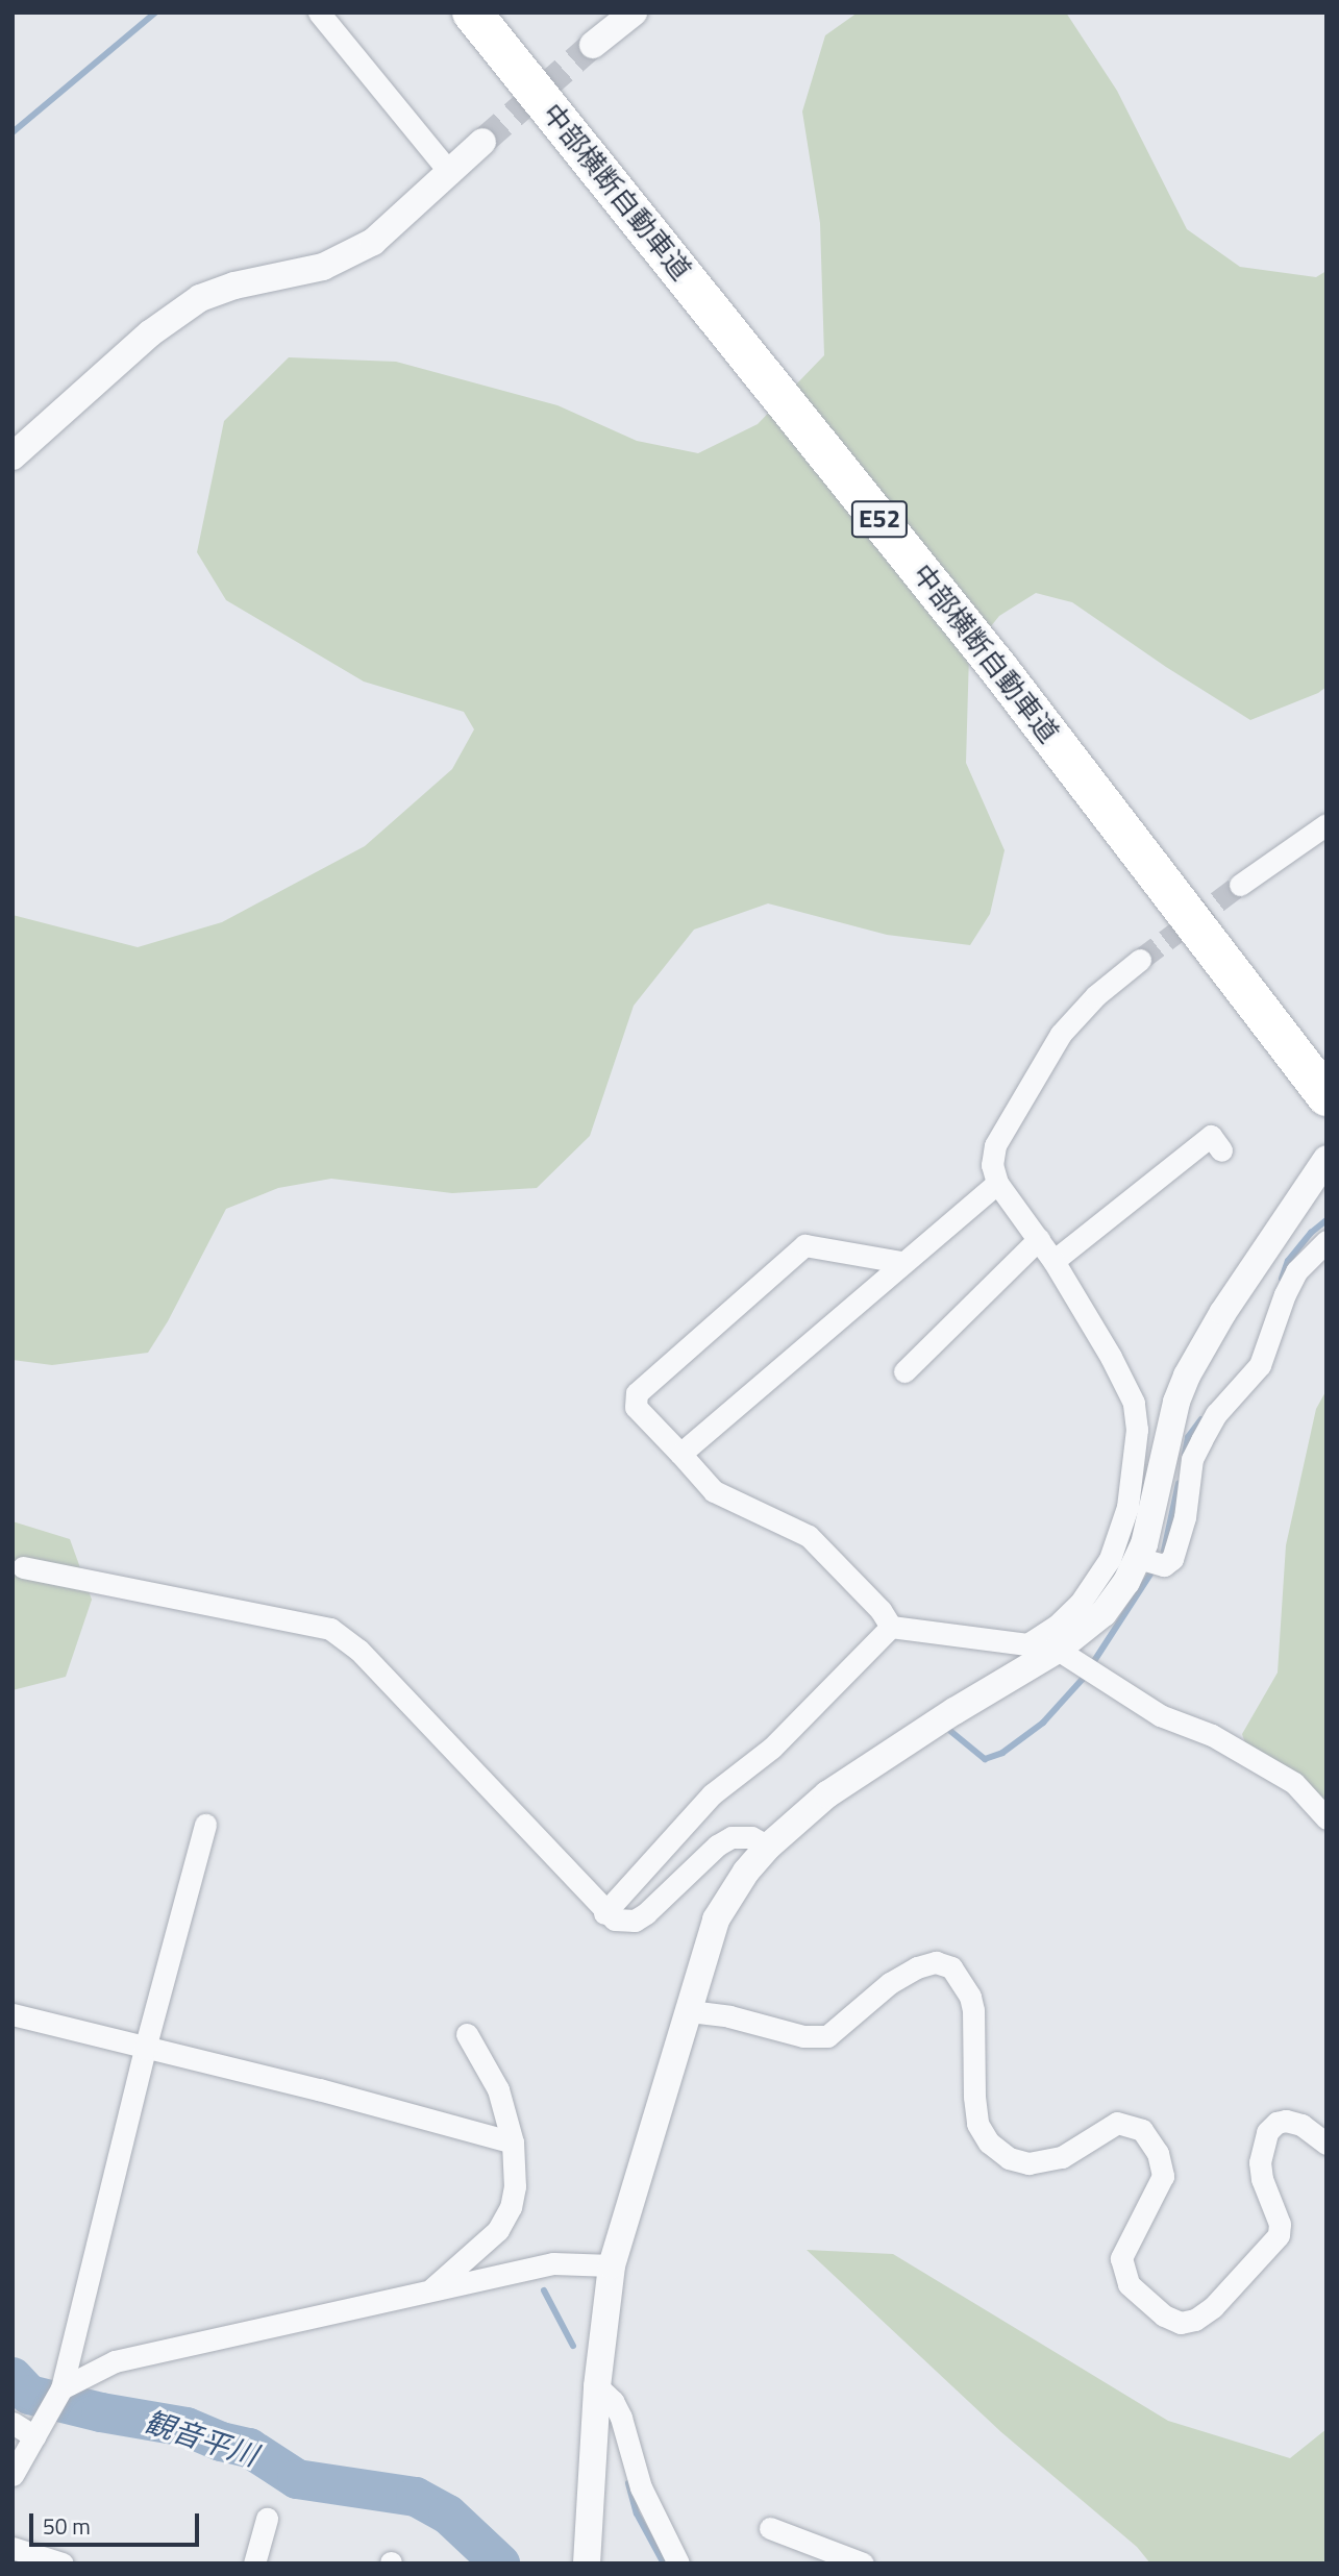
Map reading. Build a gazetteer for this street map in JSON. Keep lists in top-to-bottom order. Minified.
{"streets":{"highway":["中部横断自動車道","E52"]},"water":["観音平川"],"scale_bar":"50 m"}
